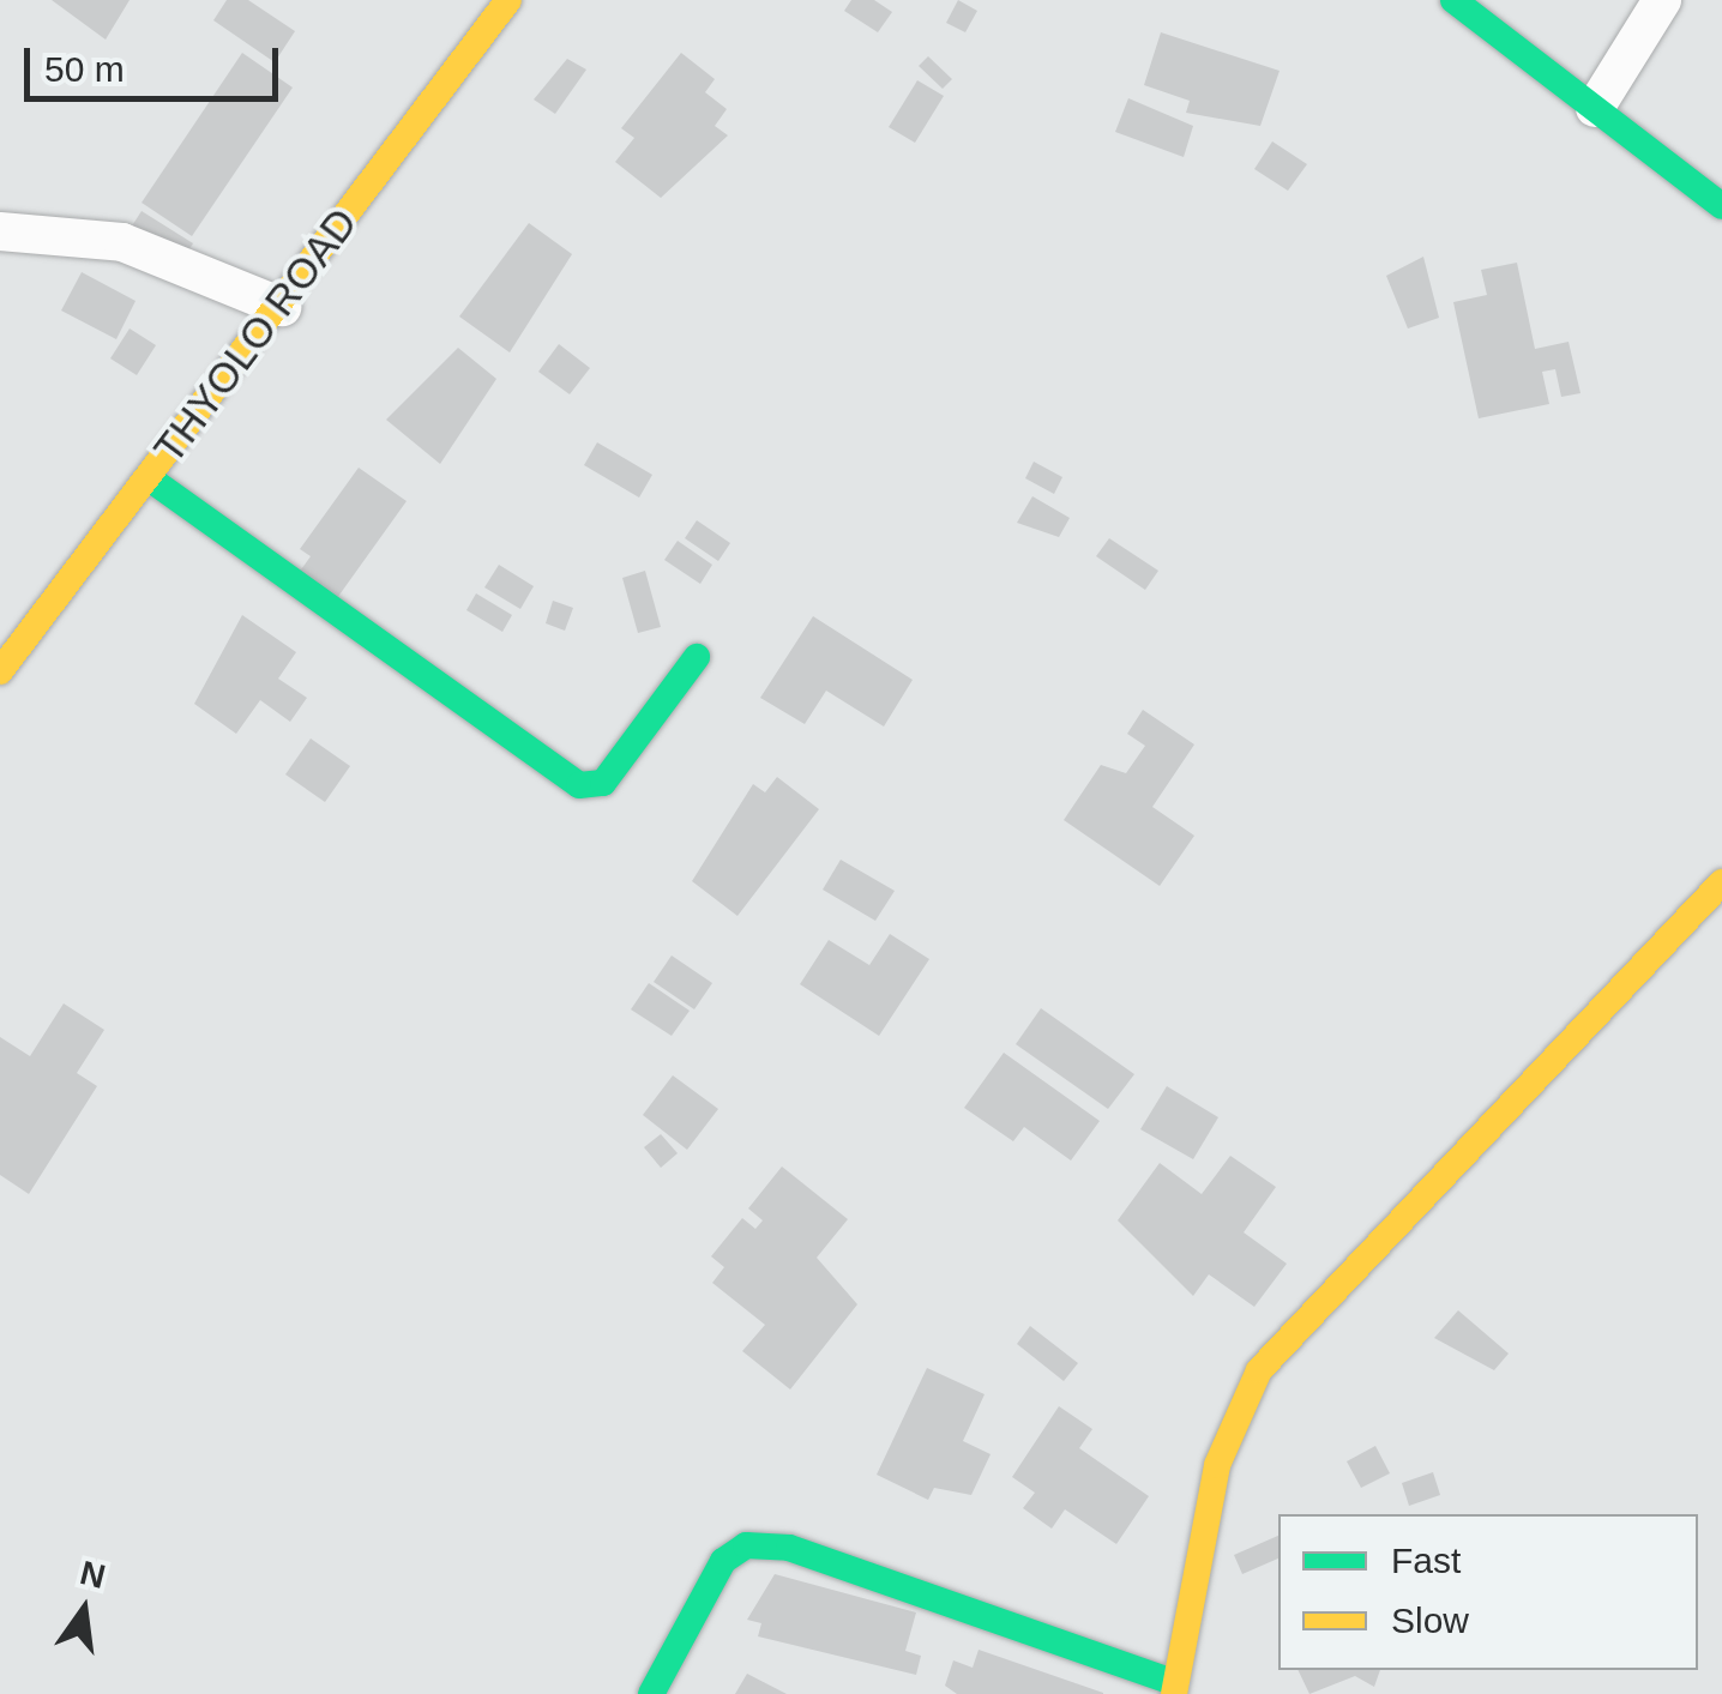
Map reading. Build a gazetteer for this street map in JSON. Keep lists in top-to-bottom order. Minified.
{"streets":{"main road":["THYOLO ROAD"]},"legend":["Fast","Slow"],"scale_bar":"50 m","north":"top"}
